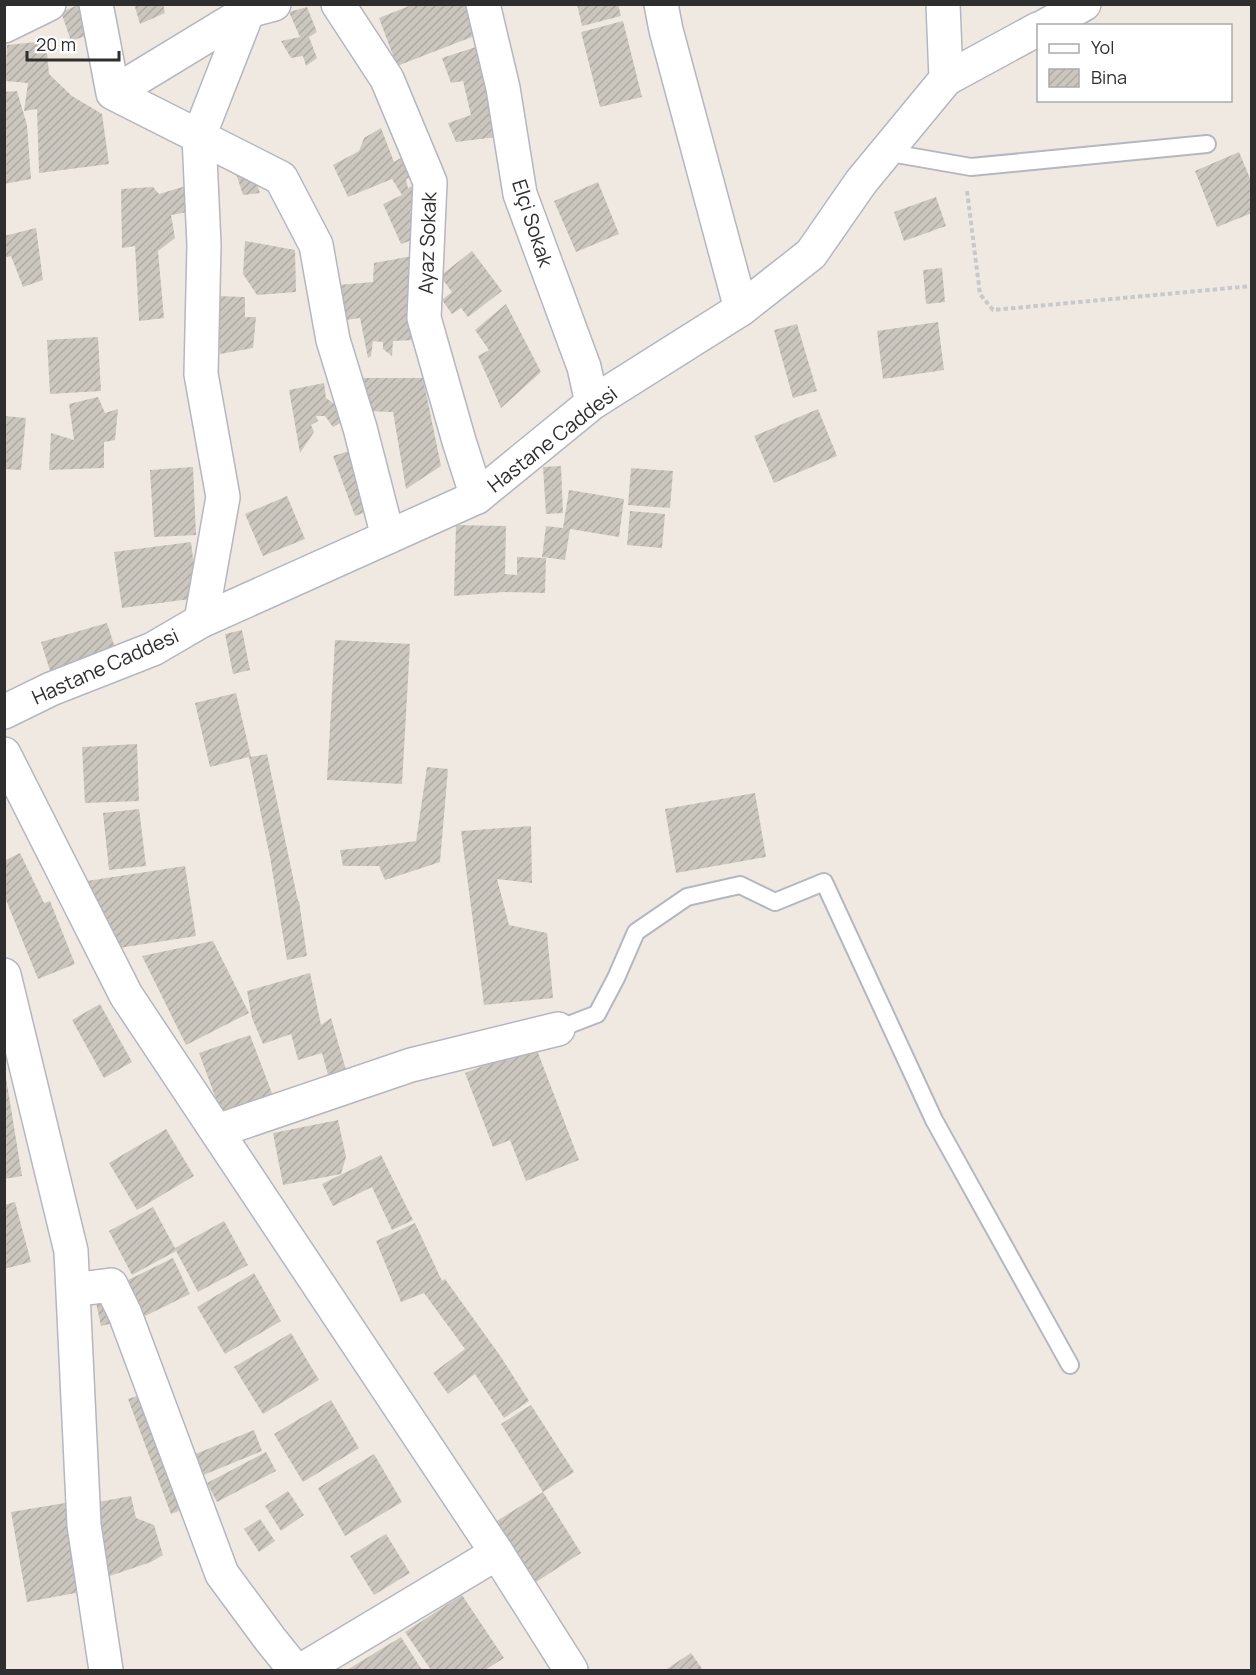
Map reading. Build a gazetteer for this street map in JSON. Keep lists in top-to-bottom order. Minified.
{"streets":{"street":["Elçi Sokak","Ayaz Sokak","Hastane Caddesi"]},"crossings":[["Elçi Sokak","Hastane Caddesi"],["Ayaz Sokak","Hastane Caddesi"]],"legend":["Yol","Bina"],"scale_bar":"20 m"}
